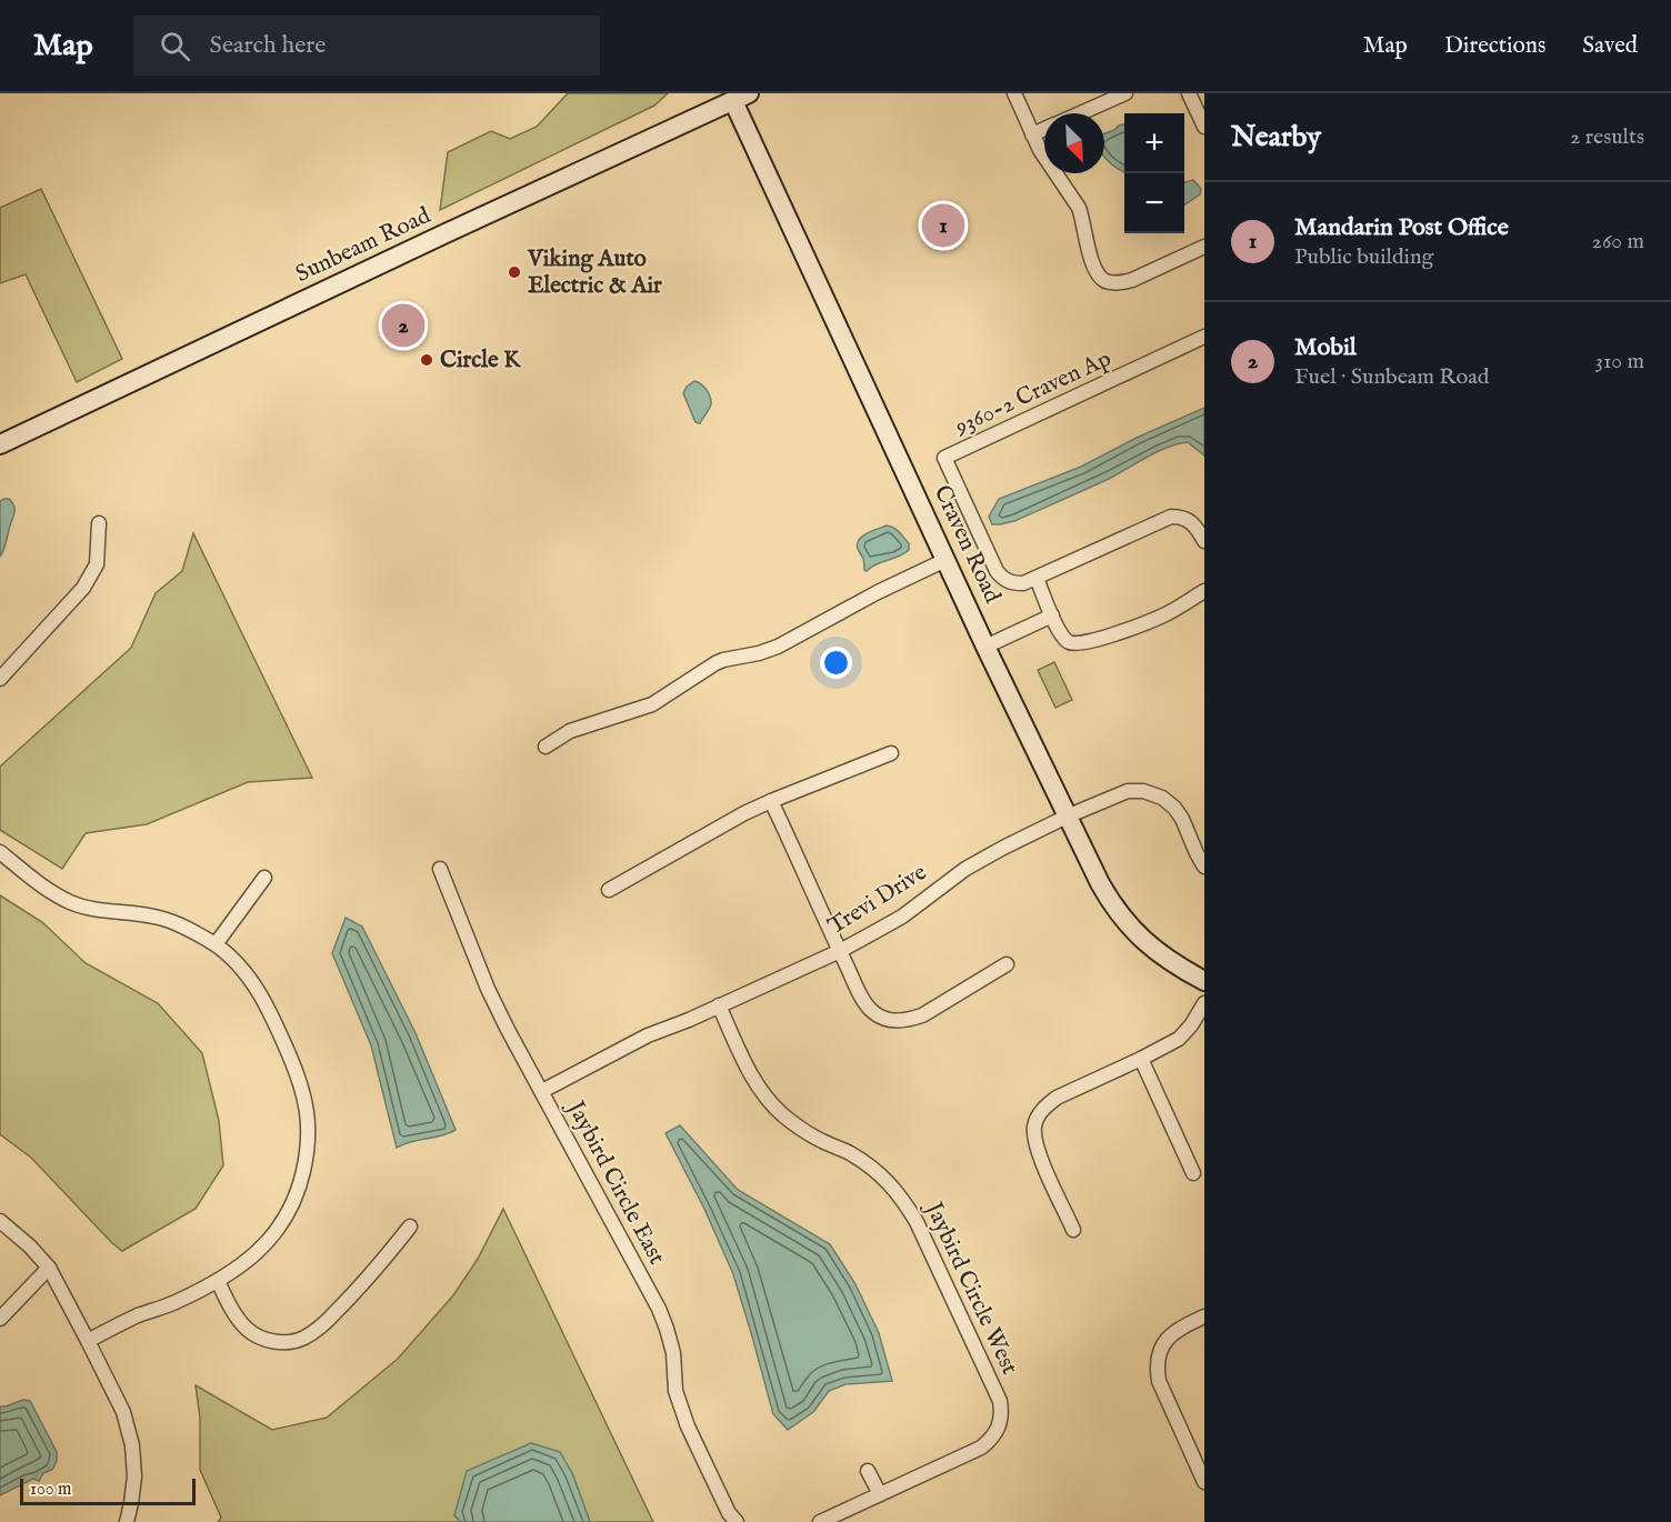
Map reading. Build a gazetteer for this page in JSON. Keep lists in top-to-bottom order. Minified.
{"streets":{"street":["Sunbeam Road","9360-2 Craven Ap","Craven Road","Trevi Drive","Jaybird Circle East","Jaybird Circle West"]},"crossings":[["Sunbeam Road","Craven Road"],["Craven Road","Trevi Drive"],["Trevi Drive","Jaybird Circle East"],["Trevi Drive","Jaybird Circle West"]],"places":["Viking Auto Electric & Air","Circle K"],"scale_bar":"100 m","north":"bottom right","page":{"header":"Map","search":"Search here","nav":["Map","Directions","Saved"],"heading":["Nearby","2 results"],"map_buttons":["+","−"],"list":[{"mark":"1","name":"Mandarin Post Office","note":"Public building","value":"260 m"},{"mark":"2","name":"Mobil","note":"Fuel · Sunbeam Road","value":"310 m"}],"pins":["1","2"],"scale":"100 m"}}
